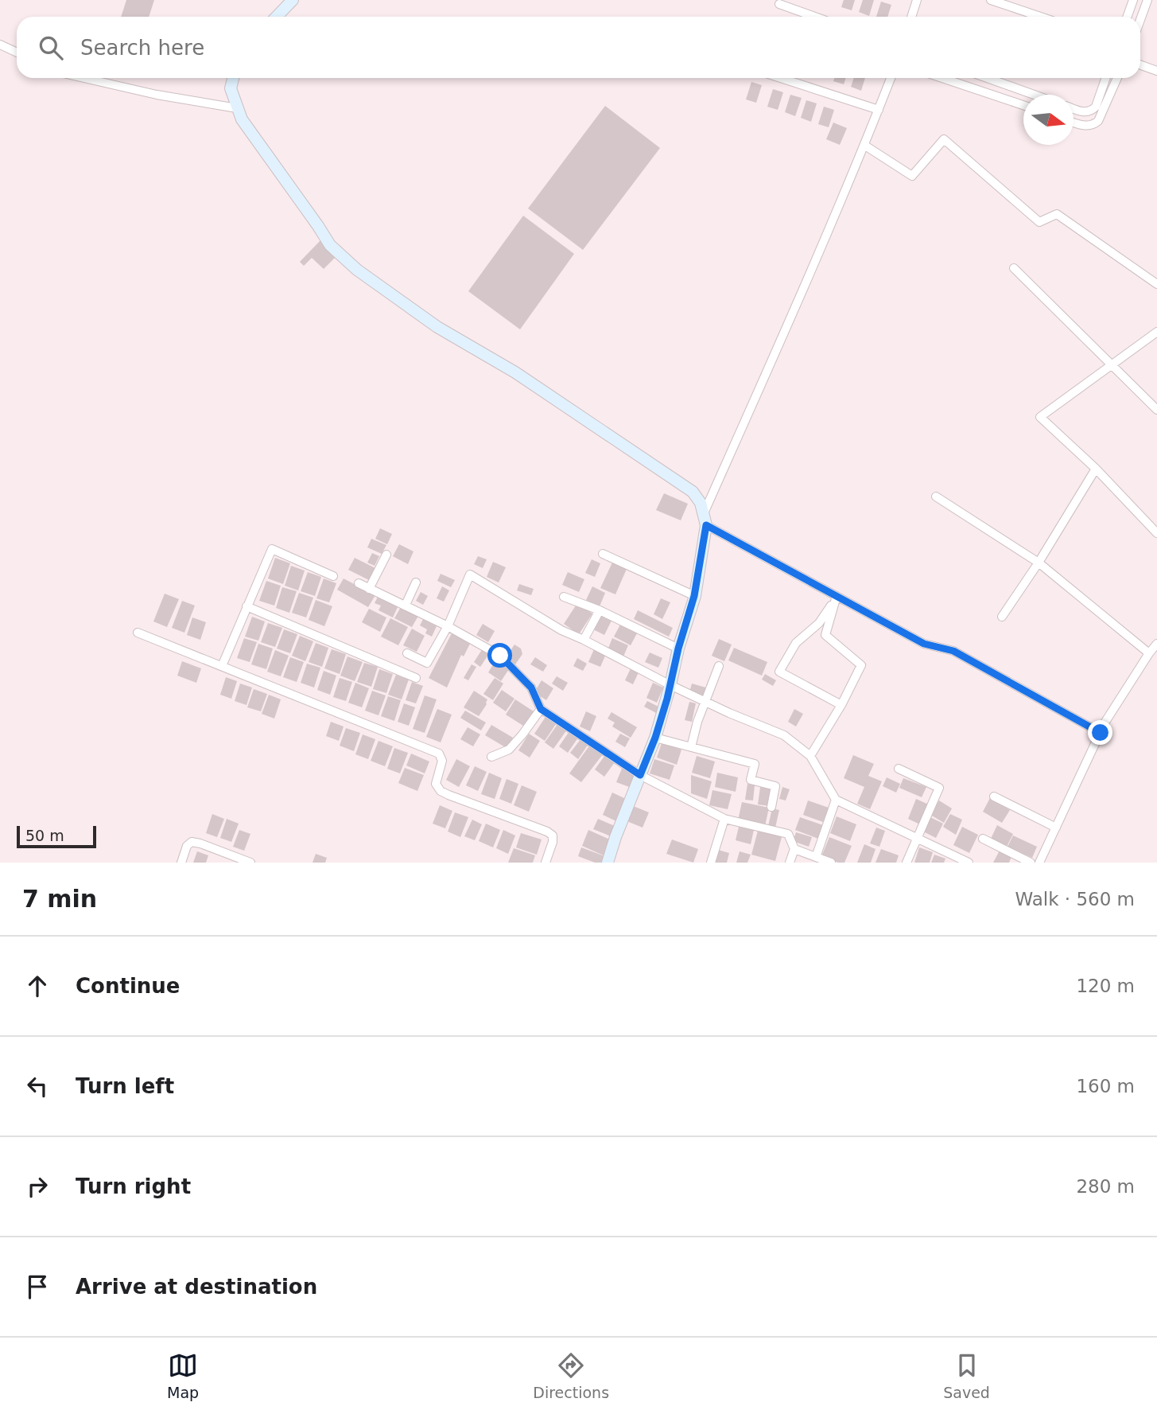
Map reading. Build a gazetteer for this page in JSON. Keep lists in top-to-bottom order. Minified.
{"scale_bar":"50 m","north":"right","page":{"search":"Search here","scale":"50 m","heading":["7 min","Walk · 560 m"],"list":[["Continue","120 m"],["Turn left","160 m"],["Turn right","280 m"],"Arrive at destination"],"nav":["Map","Directions","Saved"]}}
